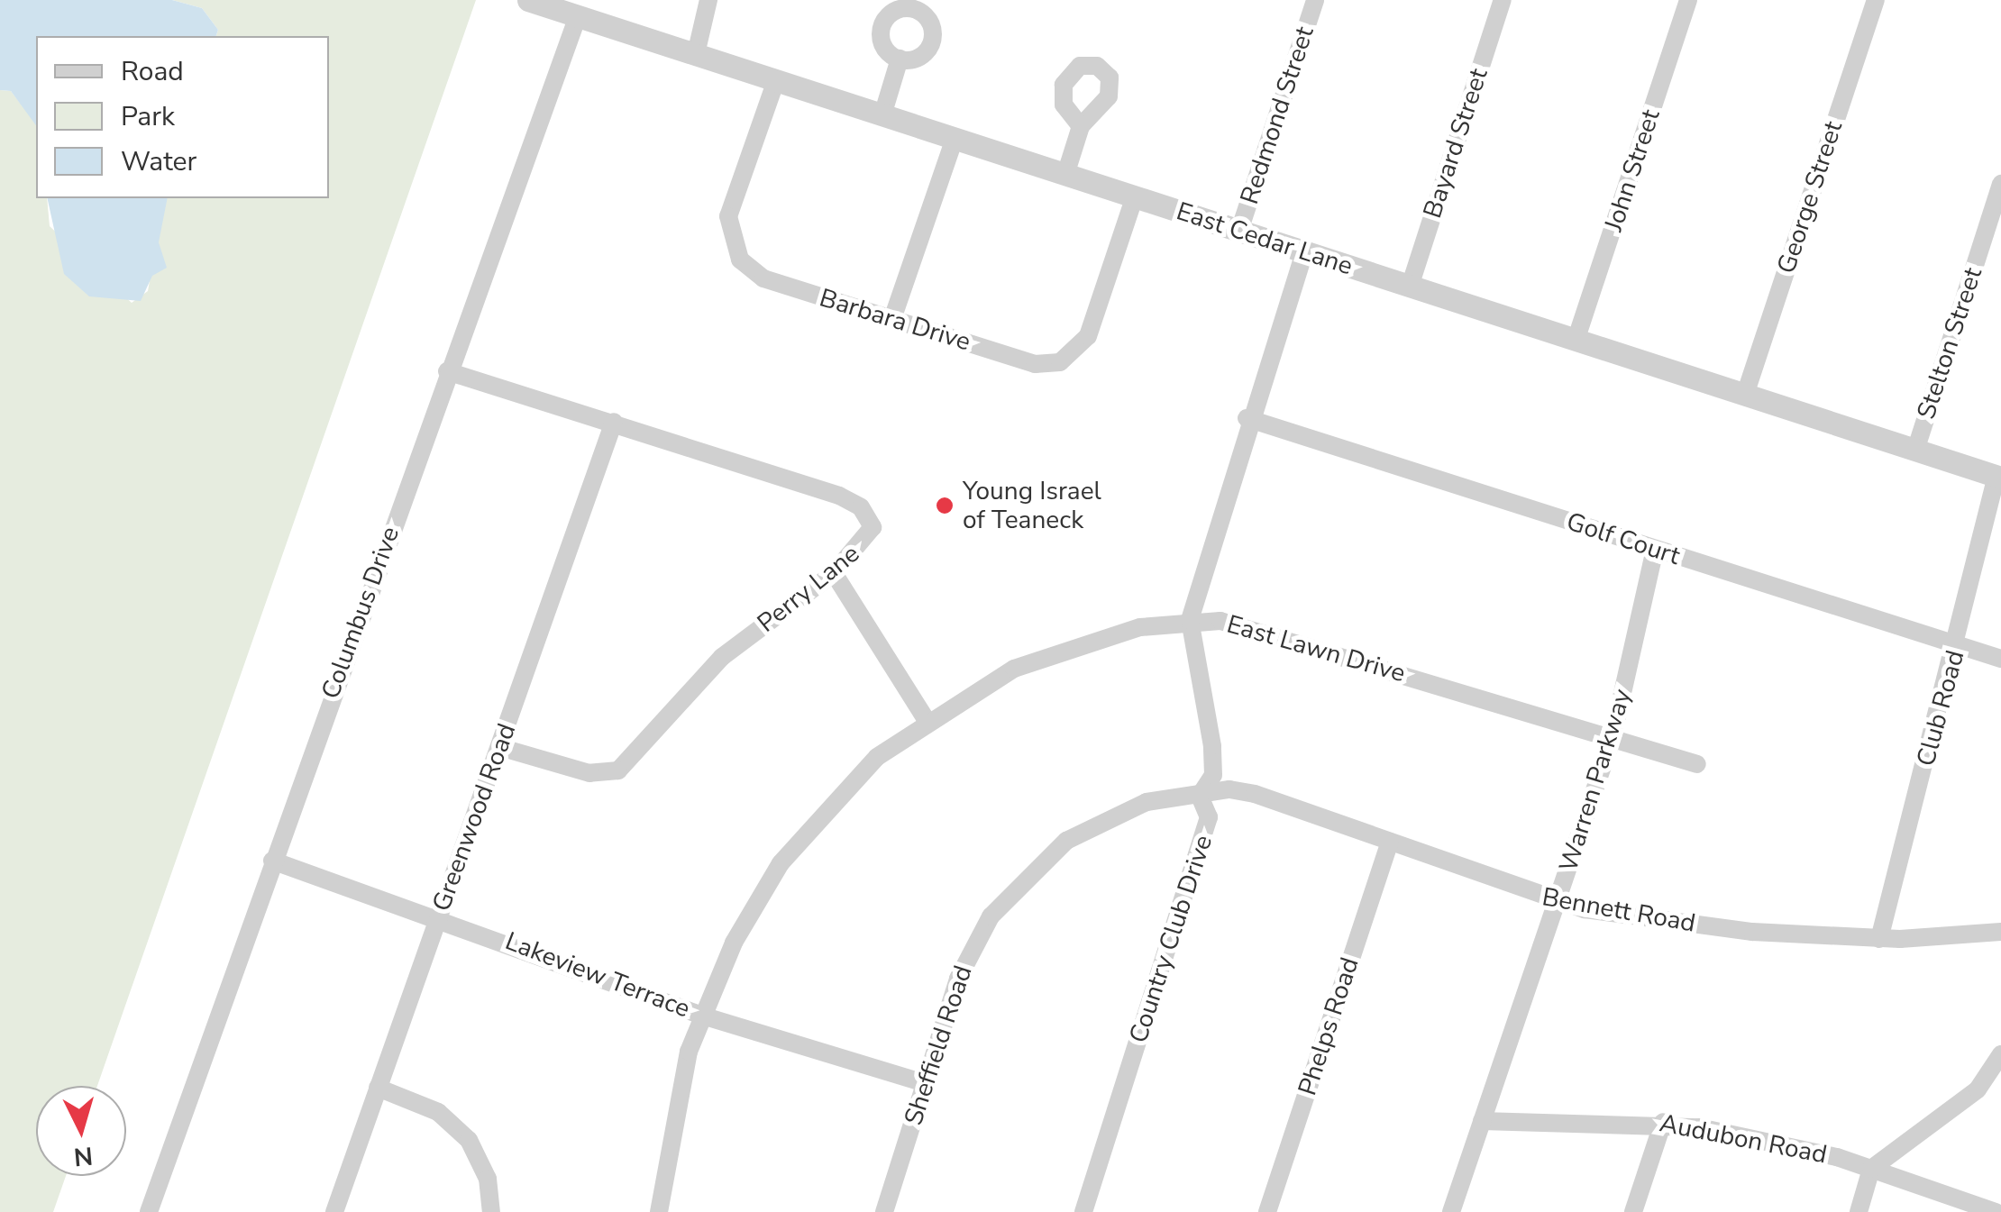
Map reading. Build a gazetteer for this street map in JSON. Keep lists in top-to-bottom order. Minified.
{"streets":{"street":["Redmond Street","Bayard Street","John Street","George Street","East Cedar Lane","Barbara Drive","Stelton Street","Golf Court","Perry Lane","Columbus Drive","East Lawn Drive","Club Road","Warren Parkway","Greenwood Road","Bennett Road","Country Club Drive","Lakeview Terrace","Phelps Road","Sheffield Road","Audubon Road"]},"crossings":[["Redmond Street","East Cedar Lane"],["Bayard Street","East Cedar Lane"],["John Street","East Cedar Lane"],["George Street","East Cedar Lane"],["East Cedar Lane","Barbara Drive"],["East Cedar Lane","Stelton Street"],["East Cedar Lane","Columbus Drive"],["East Cedar Lane","Club Road"],["East Cedar Lane","Country Club Drive"],["Golf Court","Club Road"],["Golf Court","Warren Parkway"],["Golf Court","Country Club Drive"],["Perry Lane","Columbus Drive"],["Perry Lane","Greenwood Road"],["Columbus Drive","Lakeview Terrace"],["East Lawn Drive","Warren Parkway"],["East Lawn Drive","Country Club Drive"],["East Lawn Drive","Lakeview Terrace"],["Club Road","Bennett Road"],["Warren Parkway","Bennett Road"],["Warren Parkway","Audubon Road"],["Greenwood Road","Lakeview Terrace"],["Bennett Road","Country Club Drive"],["Bennett Road","Phelps Road"],["Bennett Road","Sheffield Road"],["Country Club Drive","Sheffield Road"],["Lakeview Terrace","Sheffield Road"]],"places":["Young Israel of Teaneck"],"legend":["Road","Park","Water"],"north":"bottom"}
